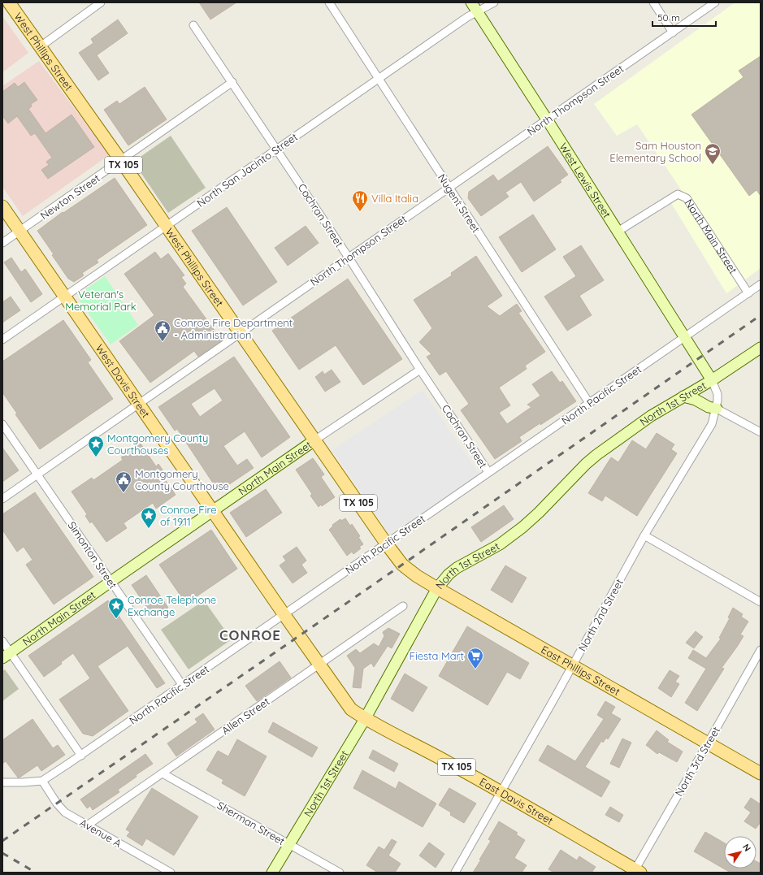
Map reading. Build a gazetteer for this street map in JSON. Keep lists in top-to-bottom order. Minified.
{"streets":{"main road":["West Phillips Street","TX 105","West Davis Street","East Phillips Street","East Davis Street"],"street":["North Thompson Street","North San Jacinto Street","West Lewis Street","Newton Street","Nugent Street","Cochran Street","North Main Street","North Pacific Street","North 1st Street","Simonton Street","North 2nd Street","Allen Street","North 3rd Street","Sherman Street","Avenue A"]},"crossings":[["West Phillips Street","North Thompson Street"],["West Phillips Street","North San Jacinto Street"],["West Phillips Street","Newton Street"],["West Phillips Street","North Main Street"],["West Phillips Street","North Pacific Street"],["West Phillips Street","East Phillips Street"],["North Thompson Street","West Lewis Street"],["North Thompson Street","Nugent Street"],["North Thompson Street","Cochran Street"],["North Thompson Street","West Davis Street"],["North Thompson Street","Simonton Street"],["North San Jacinto Street","West Lewis Street"],["North San Jacinto Street","Nugent Street"],["North San Jacinto Street","Cochran Street"],["North San Jacinto Street","West Davis Street"],["West Lewis Street","North Main Street"],["West Lewis Street","North Pacific Street"],["West Lewis Street","North 1st Street"],["West Lewis Street","North 2nd Street"],["Newton Street","Cochran Street"],["Newton Street","West Davis Street"],["Nugent Street","North Pacific Street"],["Cochran Street","North Main Street"],["Cochran Street","North Pacific Street"],["North Main Street","West Davis Street"],["North Main Street","North Pacific Street"],["North Main Street","Simonton Street"],["West Davis Street","North Pacific Street"],["West Davis Street","East Davis Street"],["North Pacific Street","Simonton Street"],["North Pacific Street","Avenue A"],["North 1st Street","North 2nd Street"],["North 1st Street","East Phillips Street"],["North 1st Street","East Davis Street"],["North 1st Street","Sherman Street"],["North 2nd Street","East Phillips Street"],["North 2nd Street","East Davis Street"],["East Phillips Street","North 3rd Street"],["Allen Street","East Davis Street"],["Allen Street","Sherman Street"],["Allen Street","Avenue A"],["North 3rd Street","East Davis Street"]],"districts":["CONROE"],"parks":["Veteran's Memorial Park"],"places":{"school or university":["Sam Houston Elementary School"],"restaurant":["Villa Italia"],"public building":["Conroe Fire Department - Administration","Montgomery County Courthouse"],"place":["Montgomery County Courthouses","Conroe Fire of 1911","Conroe Telephone Exchange"],"supermarket":["Fiesta Mart"]},"scale_bar":"50 m","north":"top right"}
